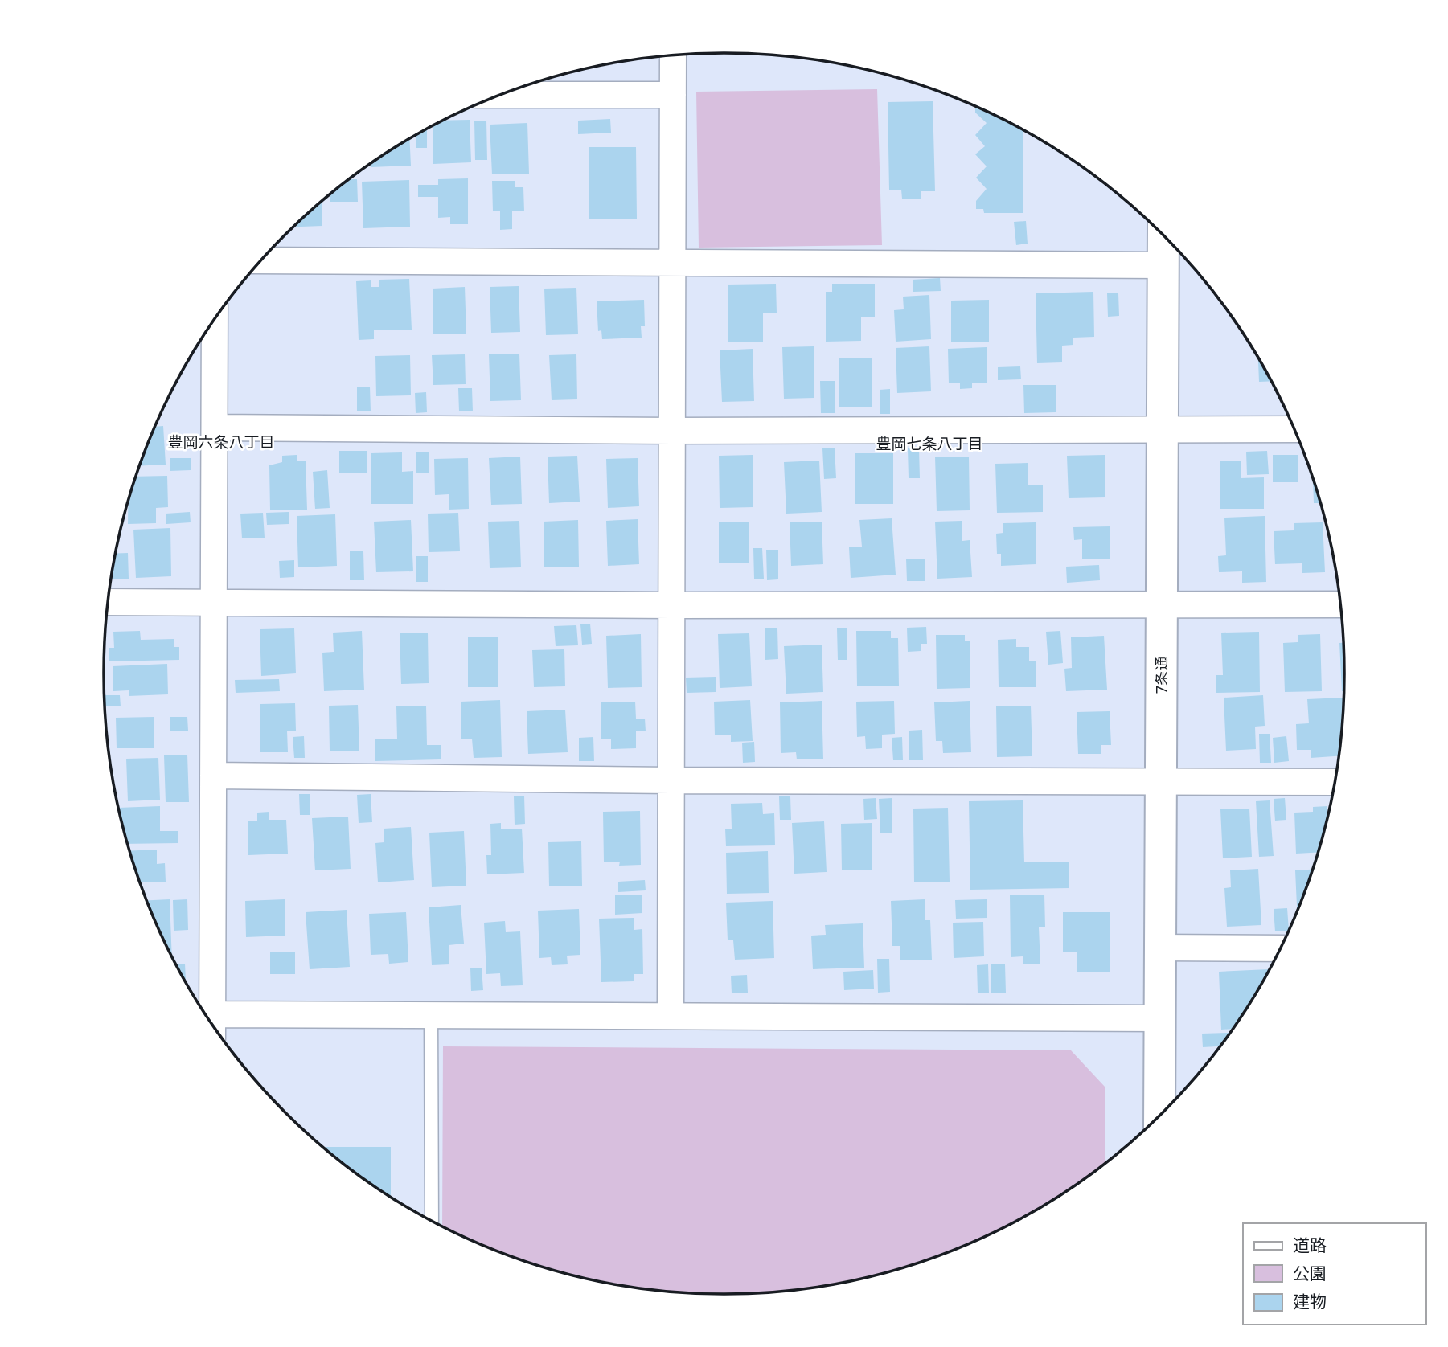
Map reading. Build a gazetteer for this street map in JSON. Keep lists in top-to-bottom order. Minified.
{"streets":{"street":["7条通"]},"districts":["豊岡六条八丁目","豊岡七条八丁目"],"legend":["道路","公園","建物"]}
